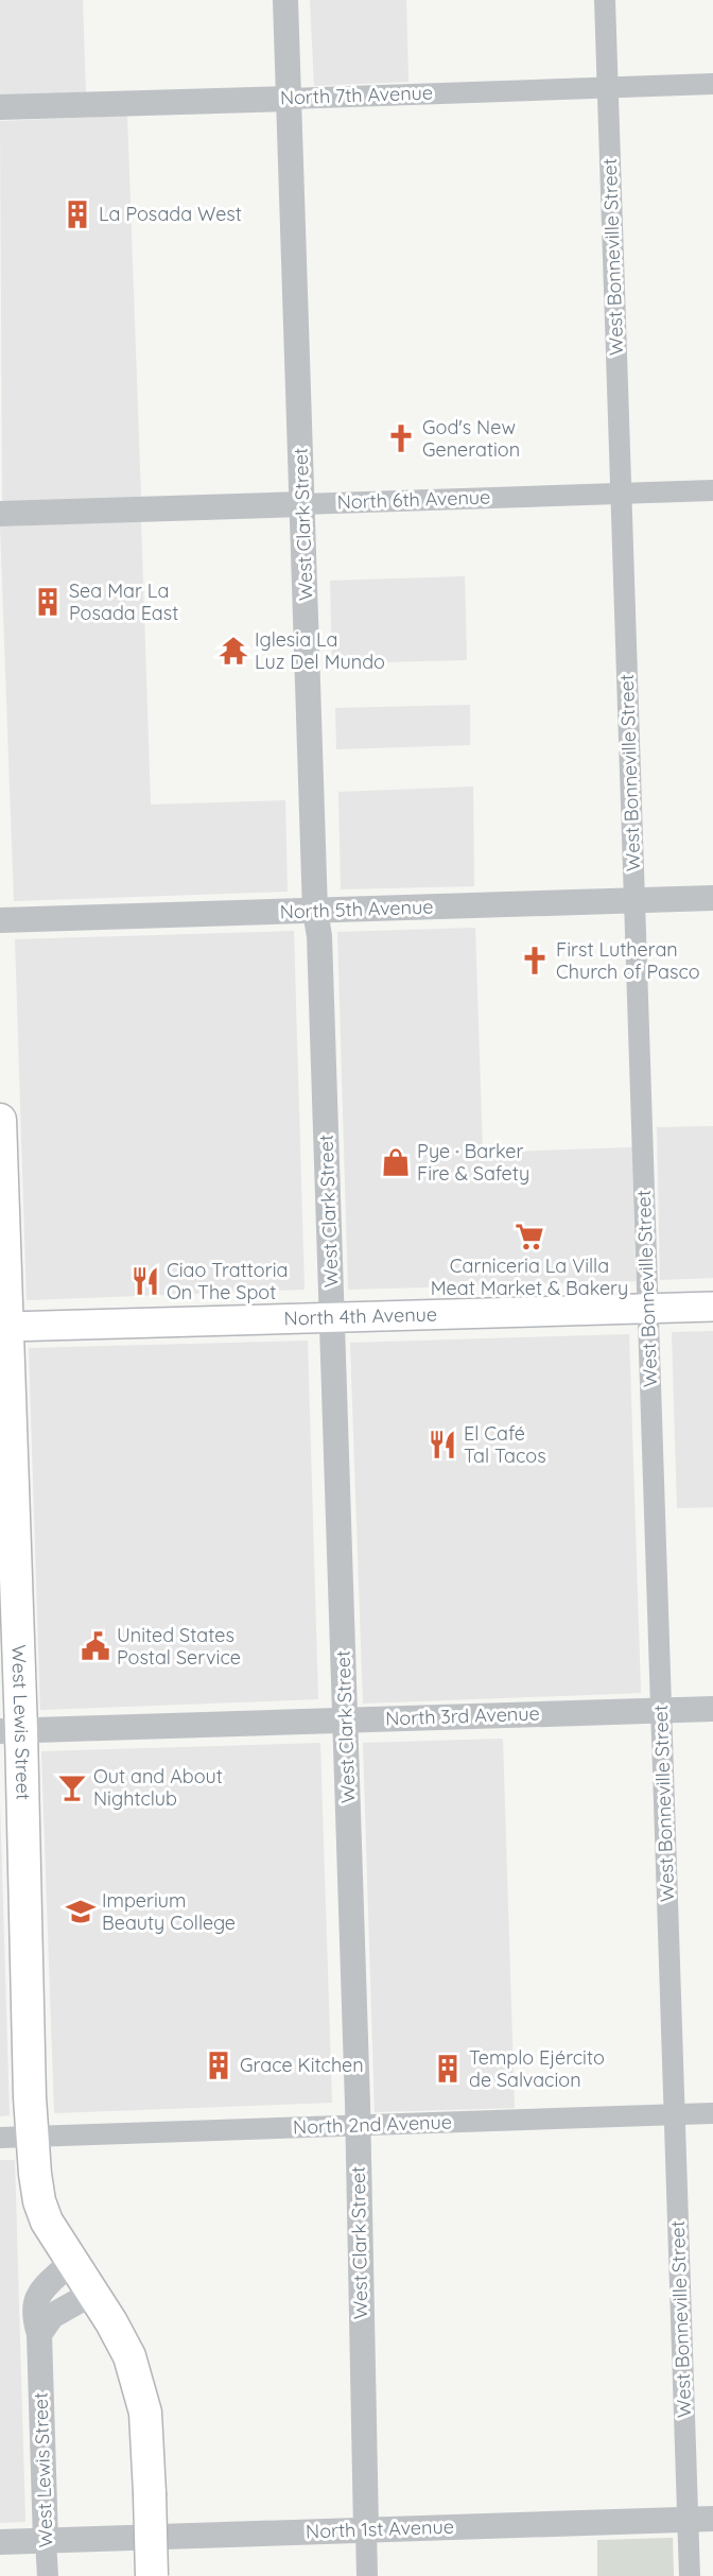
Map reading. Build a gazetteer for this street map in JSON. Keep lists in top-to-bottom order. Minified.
{"streets":{"main road":["North 4th Avenue","West Lewis Street"],"street":["North 7th Avenue","West Bonneville Street","North 6th Avenue","West Clark Street","North 5th Avenue","North 3rd Avenue","North 2nd Avenue","North 1st Avenue"]},"crossings":[["North 7th Avenue","West Bonneville Street"],["North 7th Avenue","West Clark Street"],["West Bonneville Street","North 6th Avenue"],["West Bonneville Street","North 5th Avenue"],["West Bonneville Street","North 4th Avenue"],["West Bonneville Street","North 3rd Avenue"],["West Bonneville Street","North 2nd Avenue"],["West Bonneville Street","North 1st Avenue"],["North 6th Avenue","West Clark Street"],["West Clark Street","North 5th Avenue"],["West Clark Street","North 4th Avenue"],["West Clark Street","North 3rd Avenue"],["West Clark Street","North 2nd Avenue"],["West Clark Street","North 1st Avenue"],["North 4th Avenue","West Lewis Street"],["North 3rd Avenue","West Lewis Street"],["West Lewis Street","North 2nd Avenue"],["West Lewis Street","North 1st Avenue"]],"places":{"building":["La Posada West","Sea Mar La Posada East","Grace Kitchen","Templo Ejército de Salvacion"],"church":["God's New Generation","First Lutheran Church of Pasco"],"temple":["Iglesia La Luz Del Mundo"],"shop":["Pye · Barker Fire & Safety"],"supermarket":["Carniceria La Villa Meat Market & Bakery"],"restaurant":["Ciao Trattoria On The Spot","El Café Tal Tacos"],"public building":["United States Postal Service"],"bar":["Out and About Nightclub"],"school or university":["Imperium Beauty College"]}}
